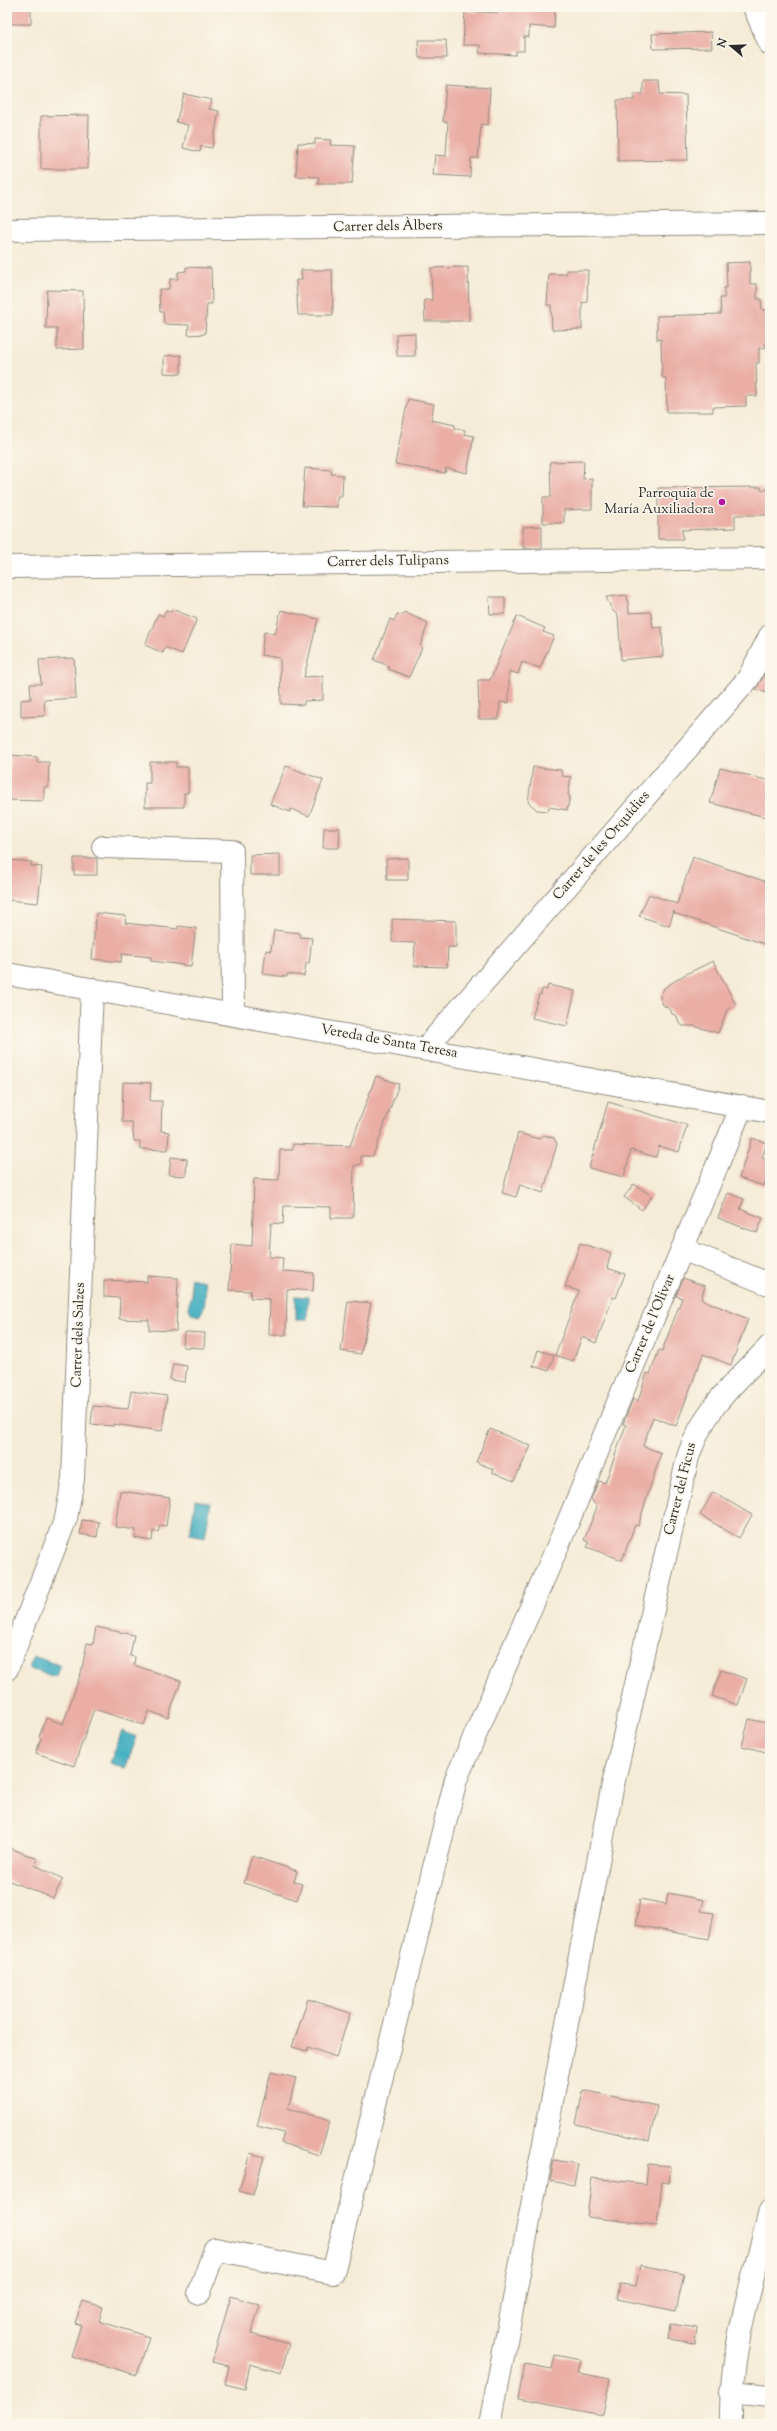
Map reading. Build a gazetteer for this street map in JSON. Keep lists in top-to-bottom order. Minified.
{"streets":{"street":["Carrer dels Àlbers","Carrer dels Tulipans","Carrer de les Orquídies","Vereda de Santa Teresa","Carrer de l'Olivar","Carrer dels Salzes","Carrer del Ficus"]},"crossings":[["Carrer de les Orquídies","Vereda de Santa Teresa"],["Vereda de Santa Teresa","Carrer de l'Olivar"],["Vereda de Santa Teresa","Carrer dels Salzes"]],"places":["Parroquia de María Auxiliadora"],"north":"left"}
